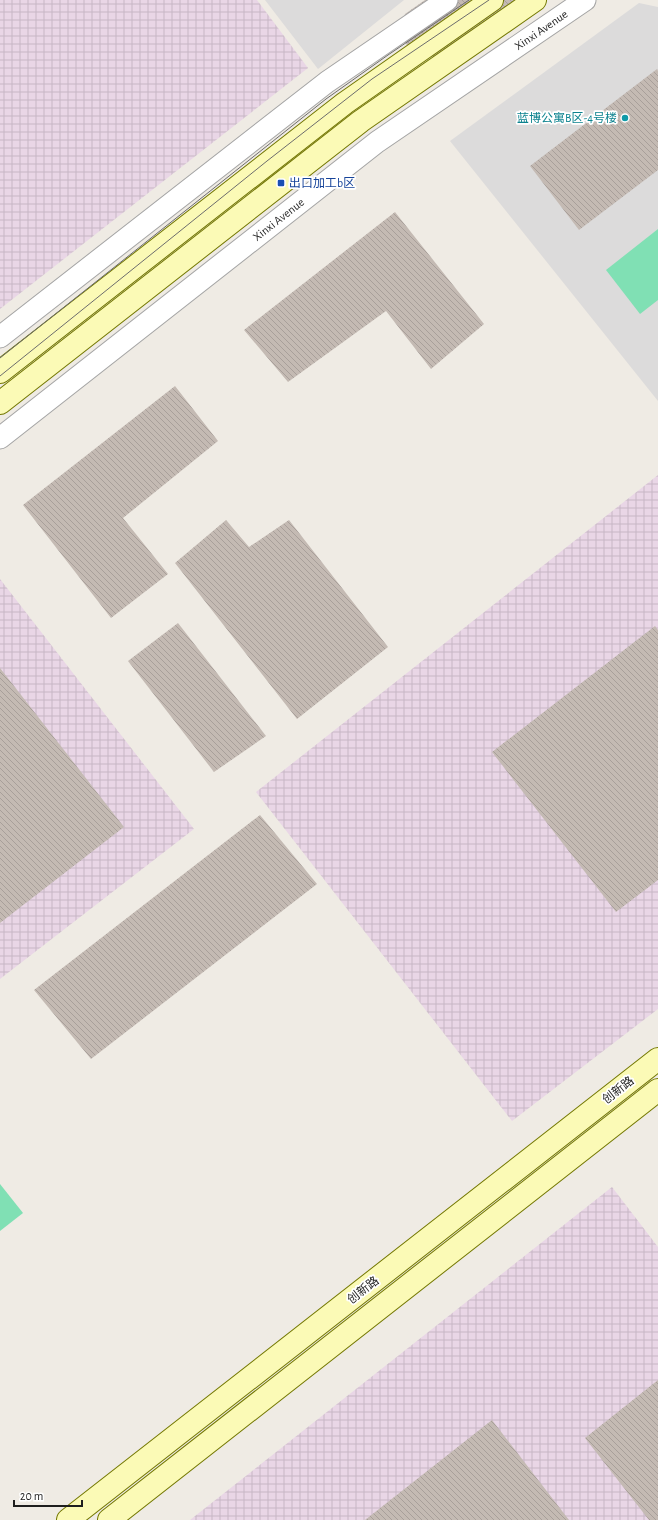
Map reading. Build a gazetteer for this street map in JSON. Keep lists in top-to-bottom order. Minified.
{"streets":{"street":["Xinxi Avenue","创新路"]},"places":{"other":["蓝博公寓B区-4号楼"],"transit":["出口加工b区"]},"scale_bar":"20 m"}
